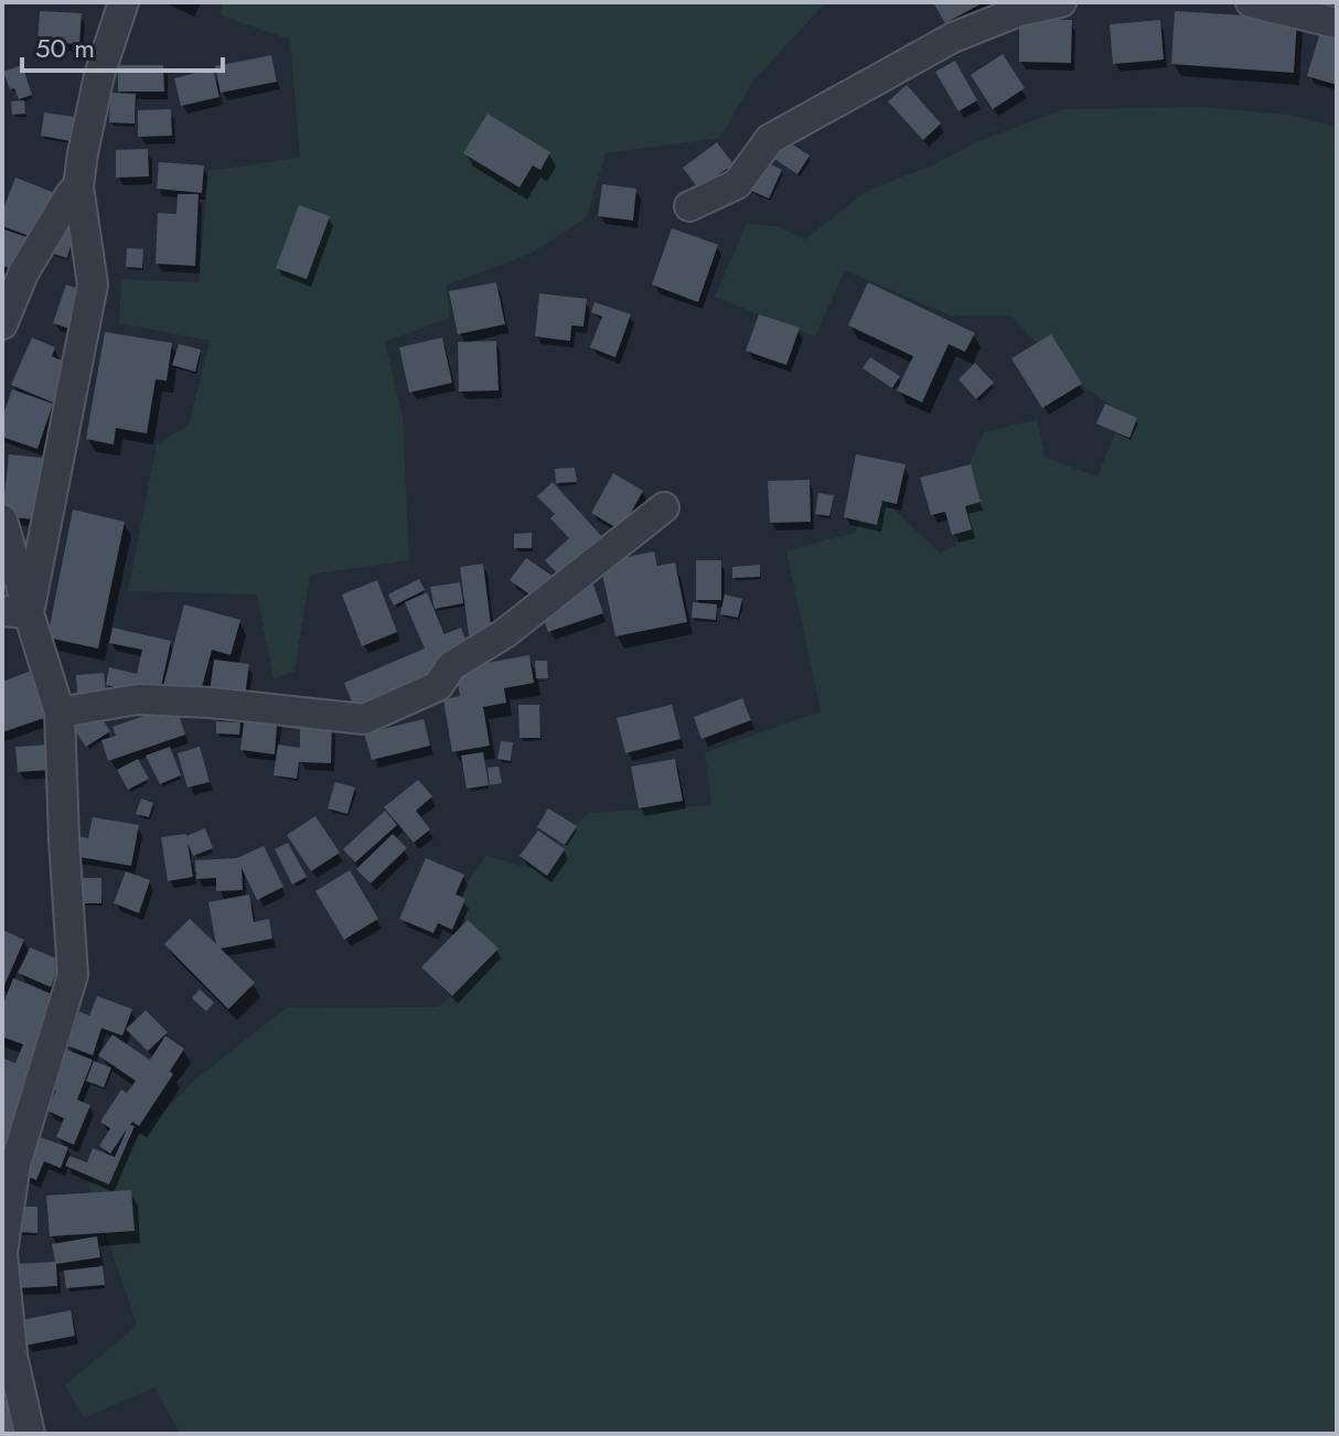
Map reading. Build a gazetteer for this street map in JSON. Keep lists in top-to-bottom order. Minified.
{"scale_bar":"50 m"}
